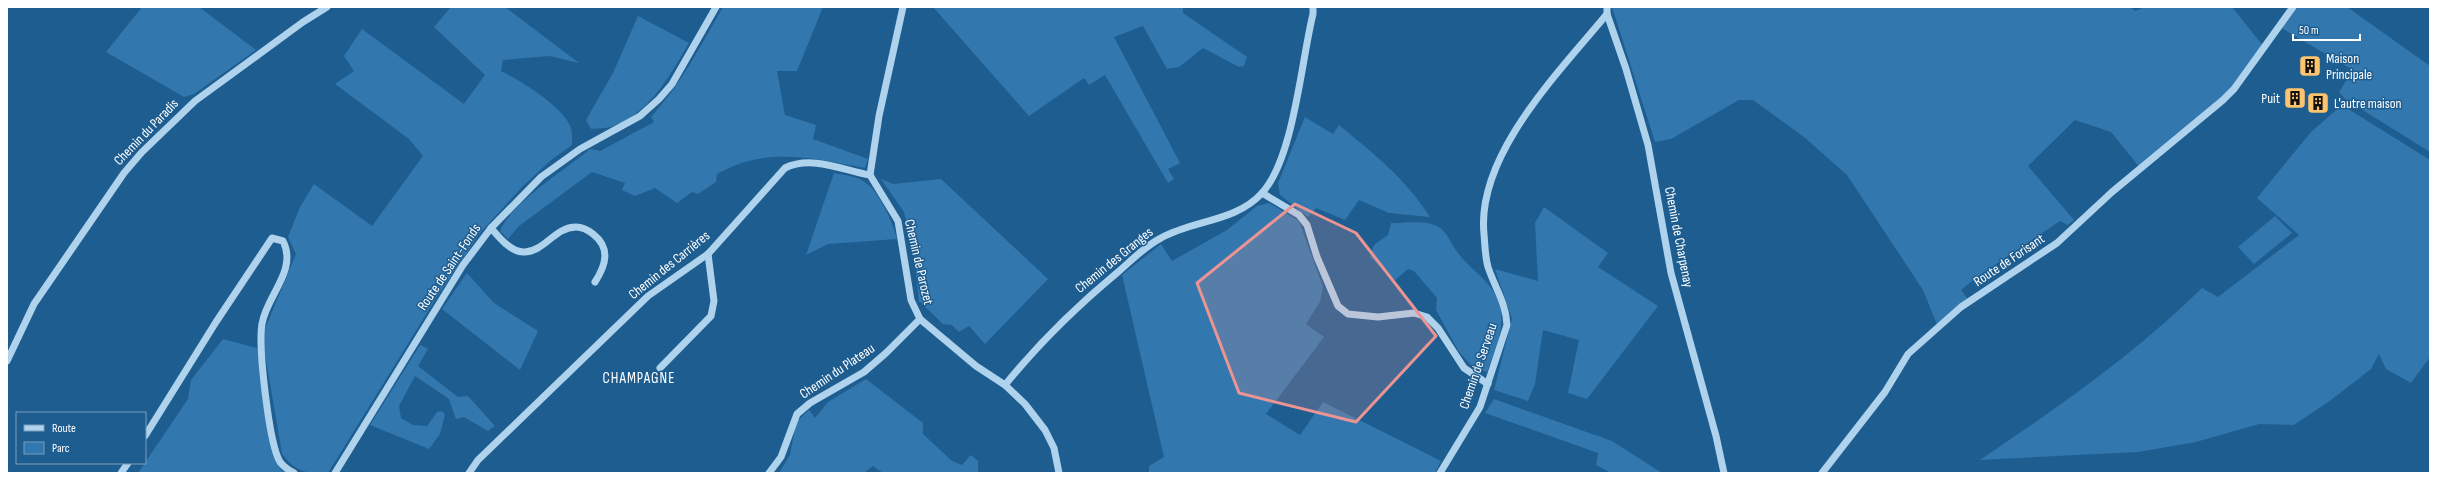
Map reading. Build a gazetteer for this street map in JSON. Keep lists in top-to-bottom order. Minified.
{"streets":{"street":["Chemin du Paradis","Chemin de Charpenay","Chemin des Granges","Route de Forisant","Chemin de Parozet","Chemin des Carrières","Route de Saint-Fonds","Chemin de Serveau","Chemin du Plateau"]},"crossings":[["Chemin de Charpenay","Chemin de Serveau"],["Chemin des Granges","Chemin de Parozet"],["Chemin de Parozet","Chemin des Carrières"],["Chemin de Parozet","Chemin du Plateau"]],"districts":["CHAMPAGNE"],"places":{"building":["Maison Principale","Puit","L'autre maison"]},"legend":["Route","Parc"],"scale_bar":"50 m"}
